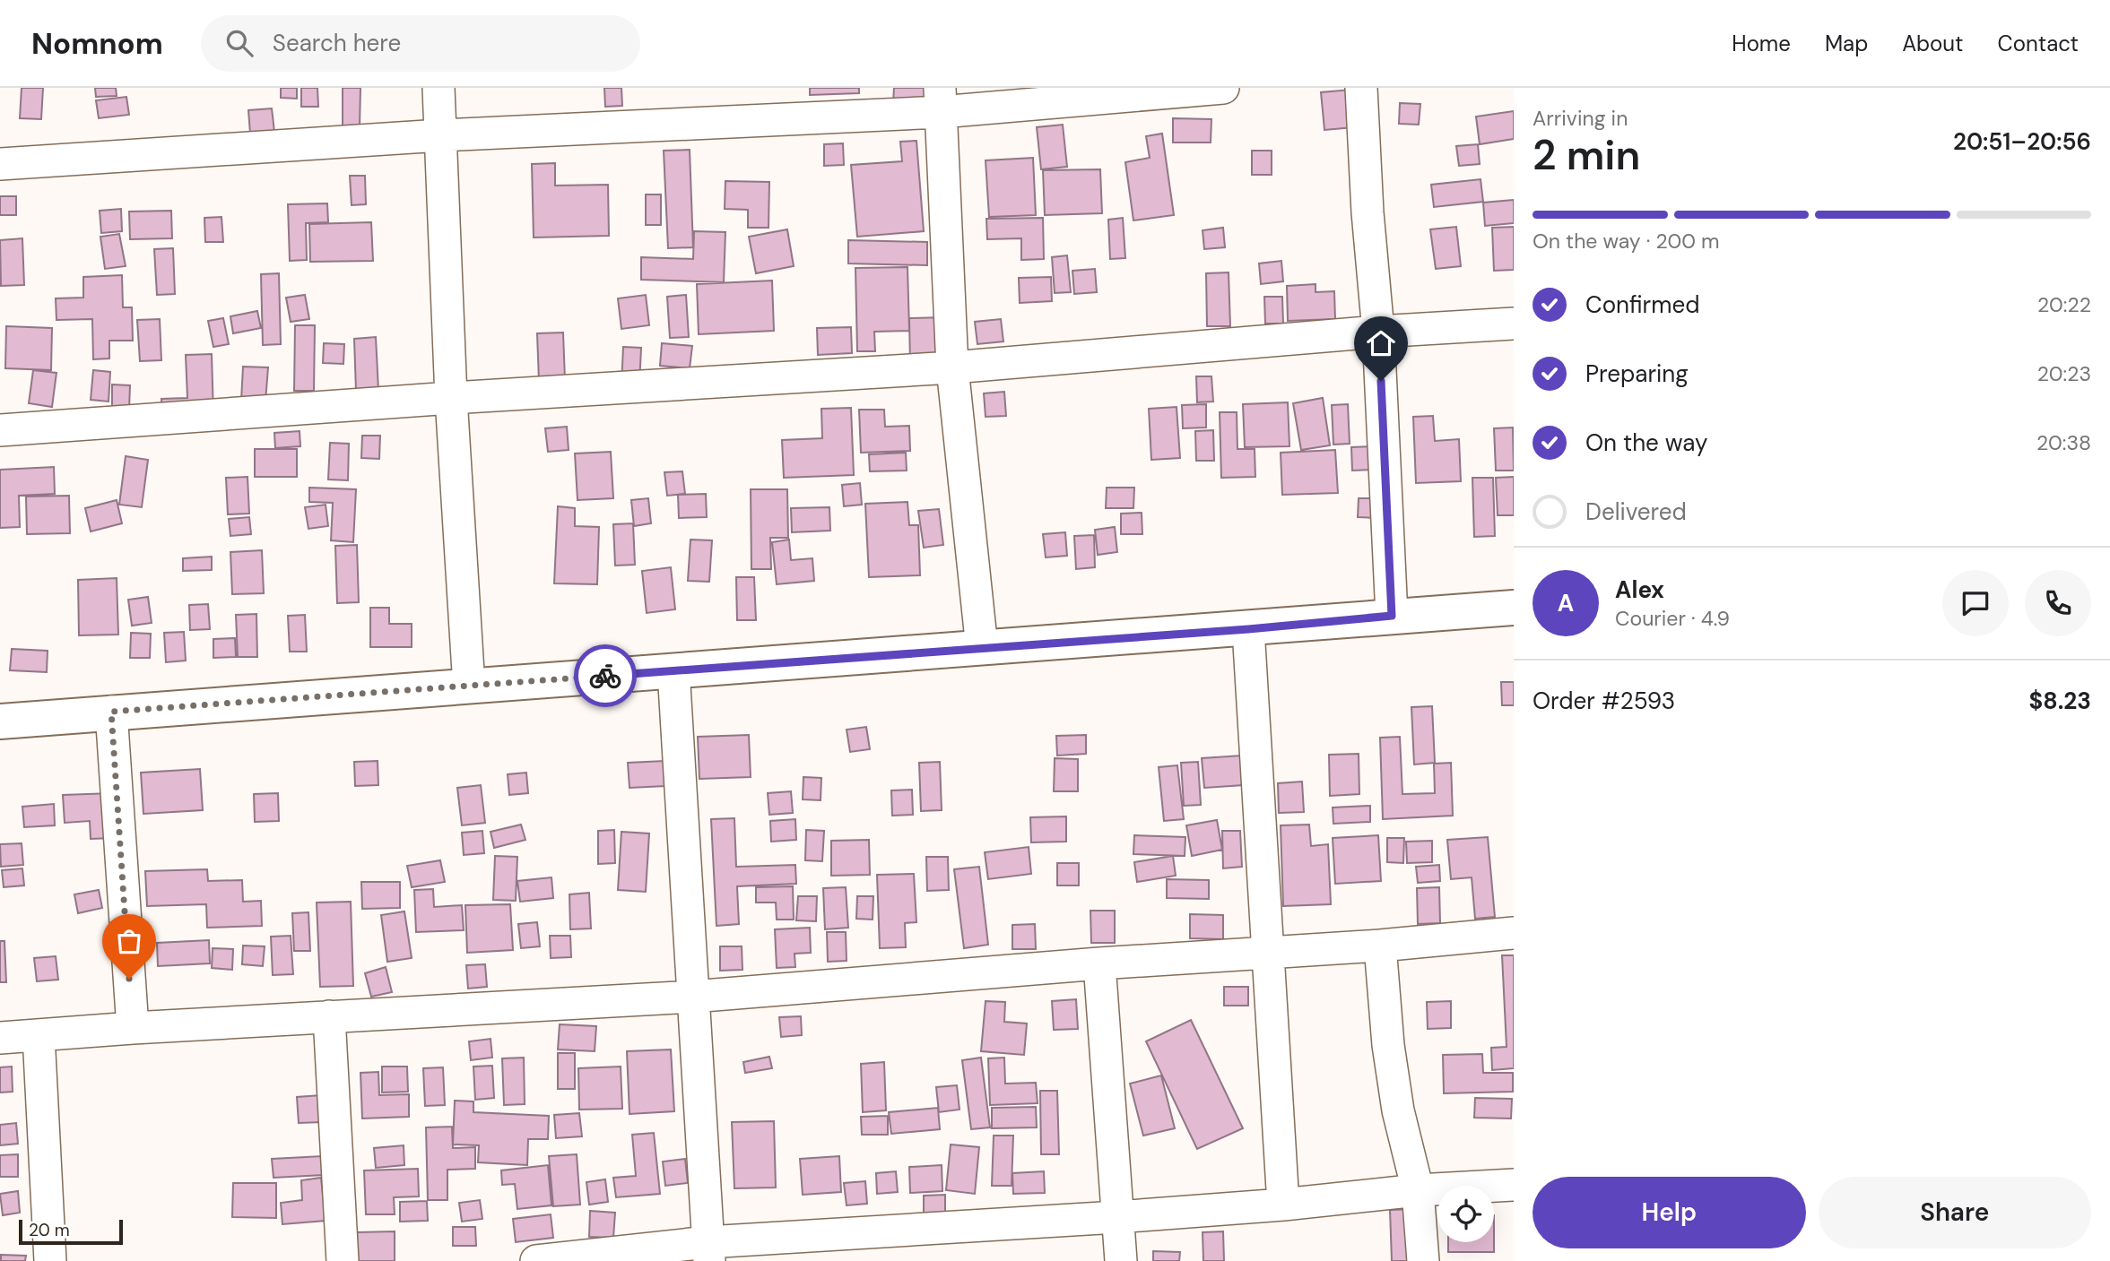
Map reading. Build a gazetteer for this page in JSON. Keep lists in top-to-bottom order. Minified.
{"scale_bar":"20 m","page":{"header":"Nomnom","search":"Search here","nav":["Home","Map","About","Contact"],"heading":["2 min","Arriving in","20:51–20:56"],"panel":["Alex","Courier · 4.9","Order #2593","$8.23"],"bar":"On the way · 200 m","list":[["Confirmed","20:22"],["Preparing","20:23"],["On the way","20:38"],"Delivered"],"round":"A","buttons":["Help","Share"],"scale":"20 m"}}
